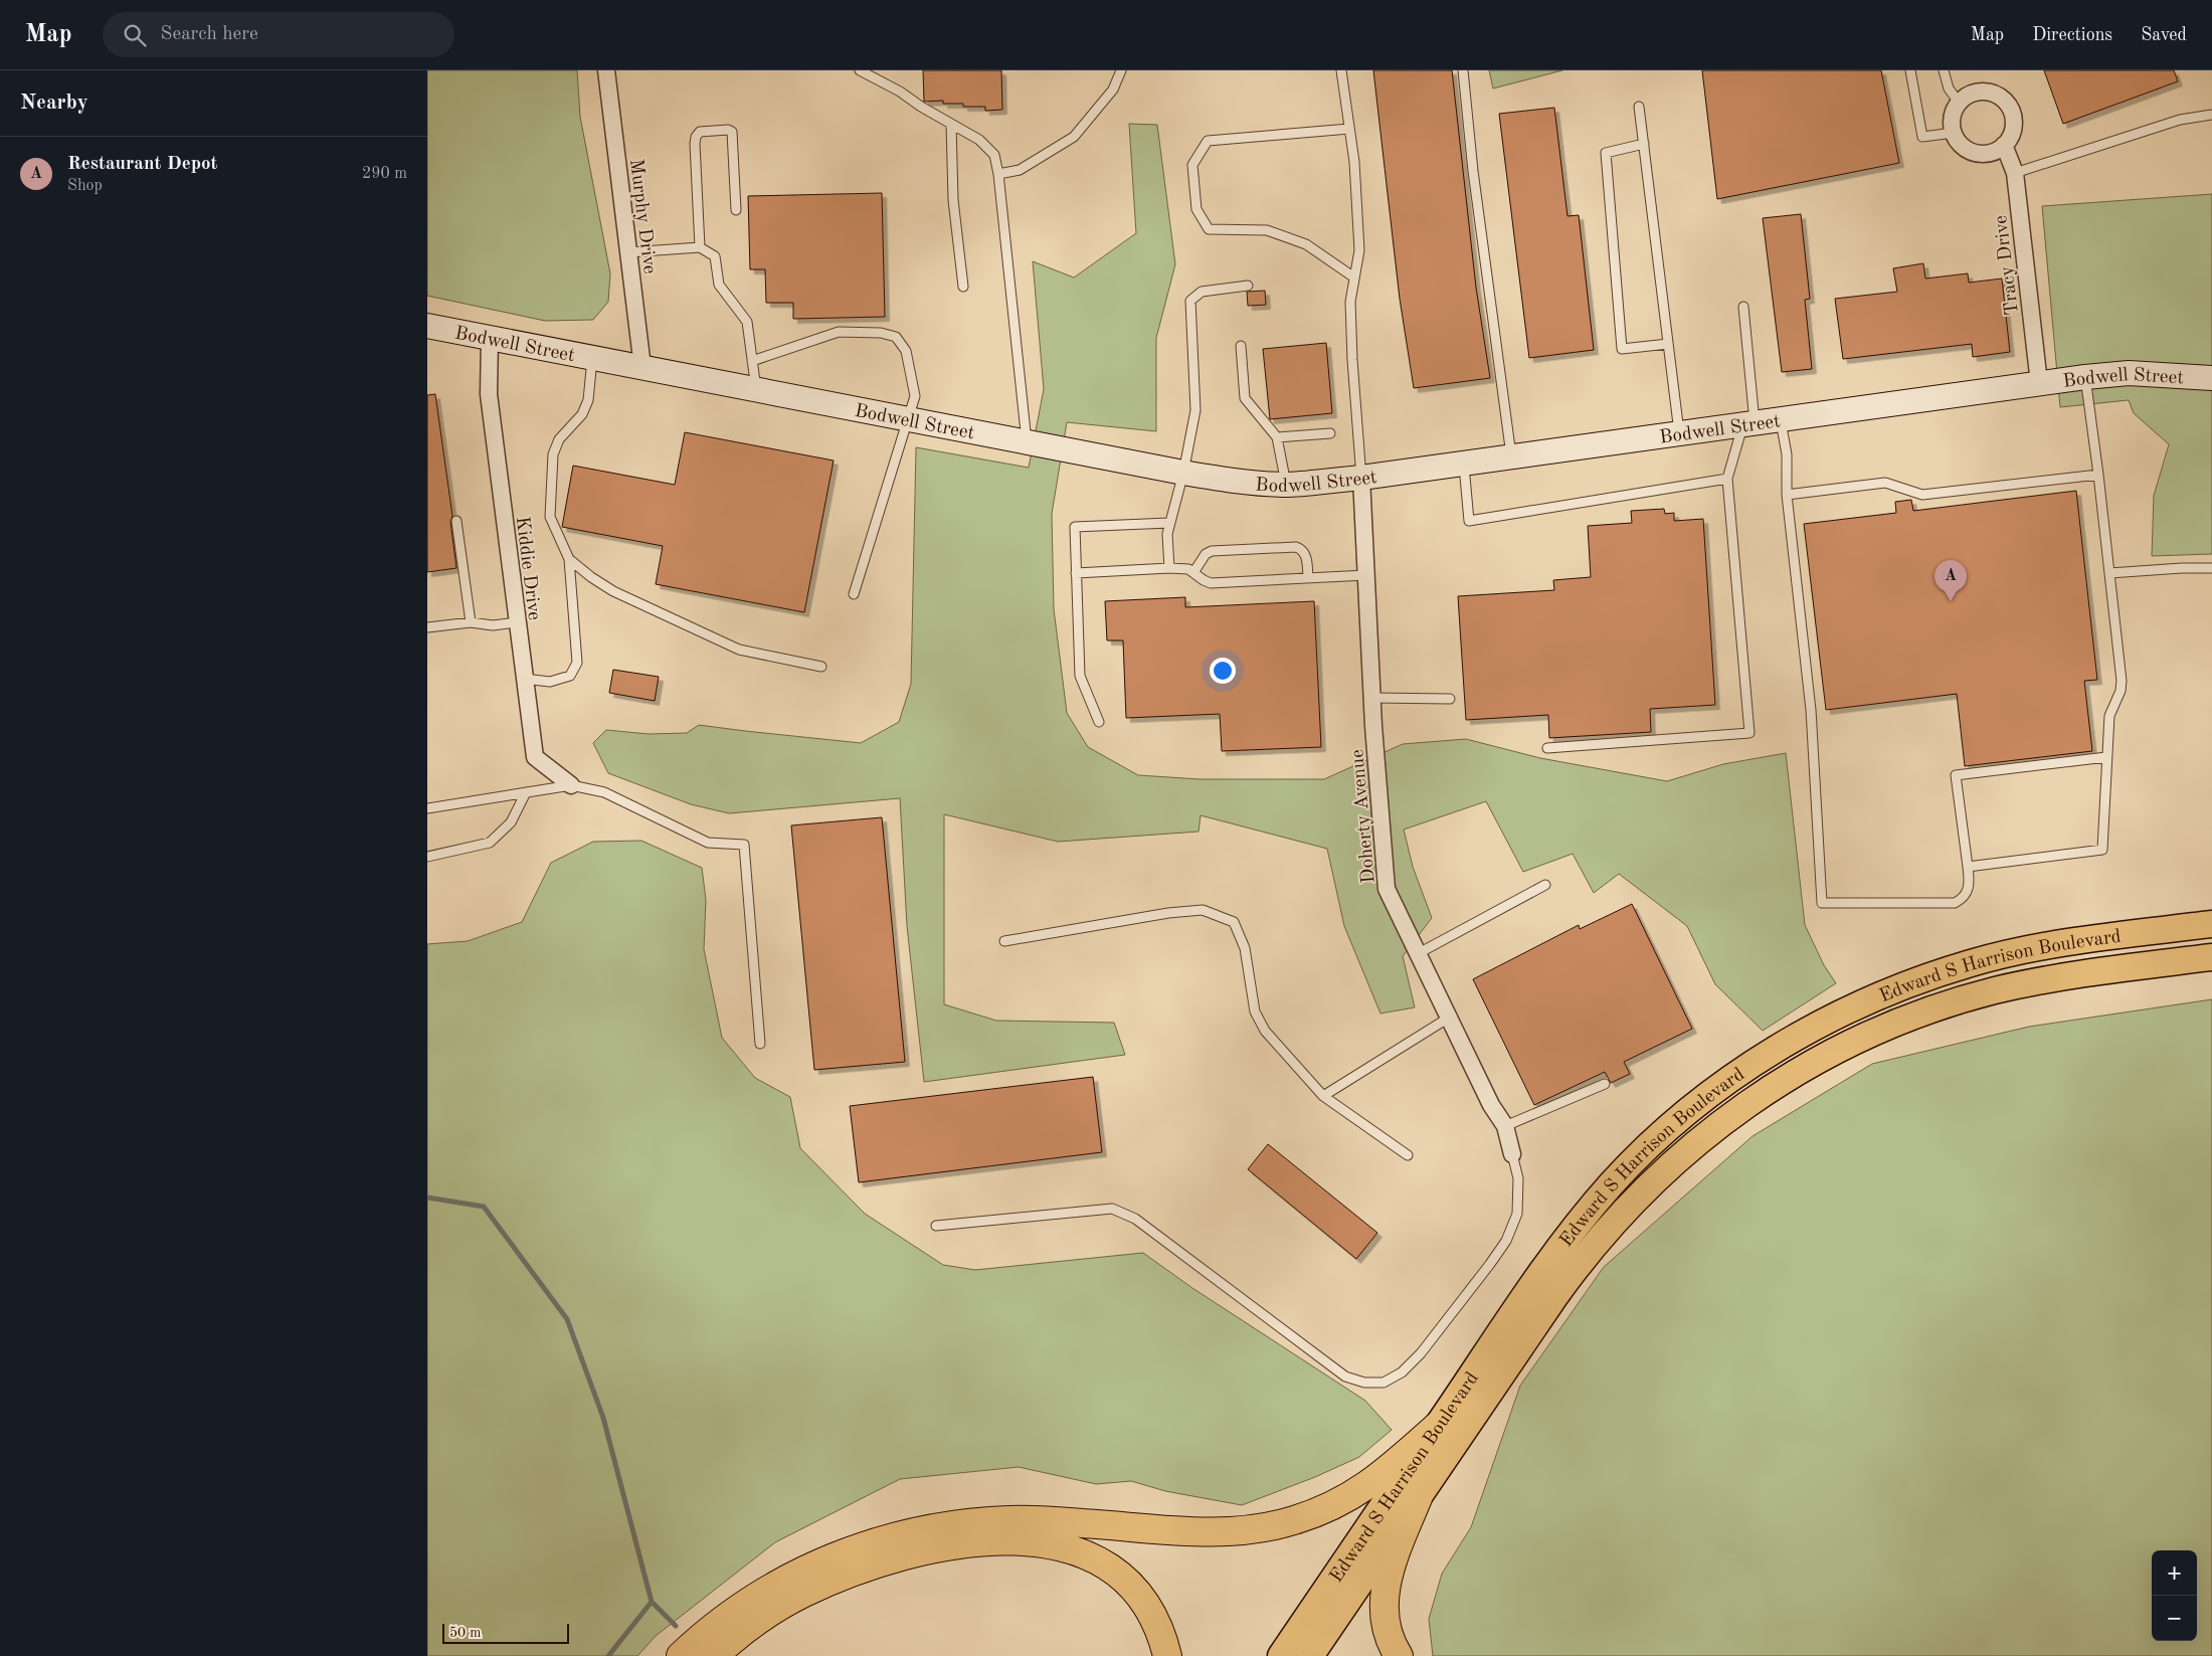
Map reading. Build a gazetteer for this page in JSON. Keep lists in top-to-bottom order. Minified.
{"streets":{"main road":["Edward S Harrison Boulevard"],"street":["Murphy Drive","Tracy Drive","Bodwell Street","Kiddie Drive","Doherty Avenue"]},"crossings":[["Murphy Drive","Bodwell Street"],["Tracy Drive","Bodwell Street"],["Bodwell Street","Kiddie Drive"],["Bodwell Street","Doherty Avenue"]],"scale_bar":"50 m","page":{"header":"Map","search":"Search here","nav":["Map","Directions","Saved"],"heading":"Nearby","list":[{"mark":"A","name":"Restaurant Depot","note":"Shop","value":"290 m"}],"pins":"A","map_buttons":["+","−"],"scale":"50 m"}}
